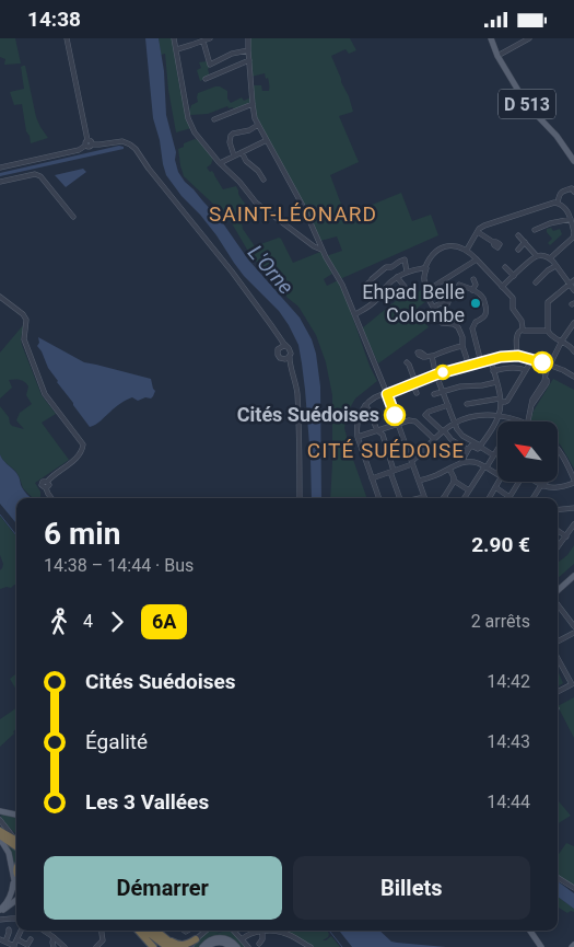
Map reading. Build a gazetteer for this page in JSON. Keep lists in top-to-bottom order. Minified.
{"streets":{"main road":["D 513"]},"districts":["SAINT-LÉONARD","CITÉ SUÉDOISE"],"water":["L'Orne"],"places":["Ehpad Belle Colombe","Cités Suédoises"],"lines":["bus line 6A"],"north":"top left","page":{"status":"14:38","heading":["6 min","14:38 – 14:44 · Bus","2.90 €"],"legs":["4","6A","2 arrêts"],"list":[{"name":"Cités Suédoises","value":"14:42"},{"name":"Égalité","value":"14:43"},{"name":"Les 3 Vallées","value":"14:44"}],"buttons":["Démarrer","Billets"]}}
